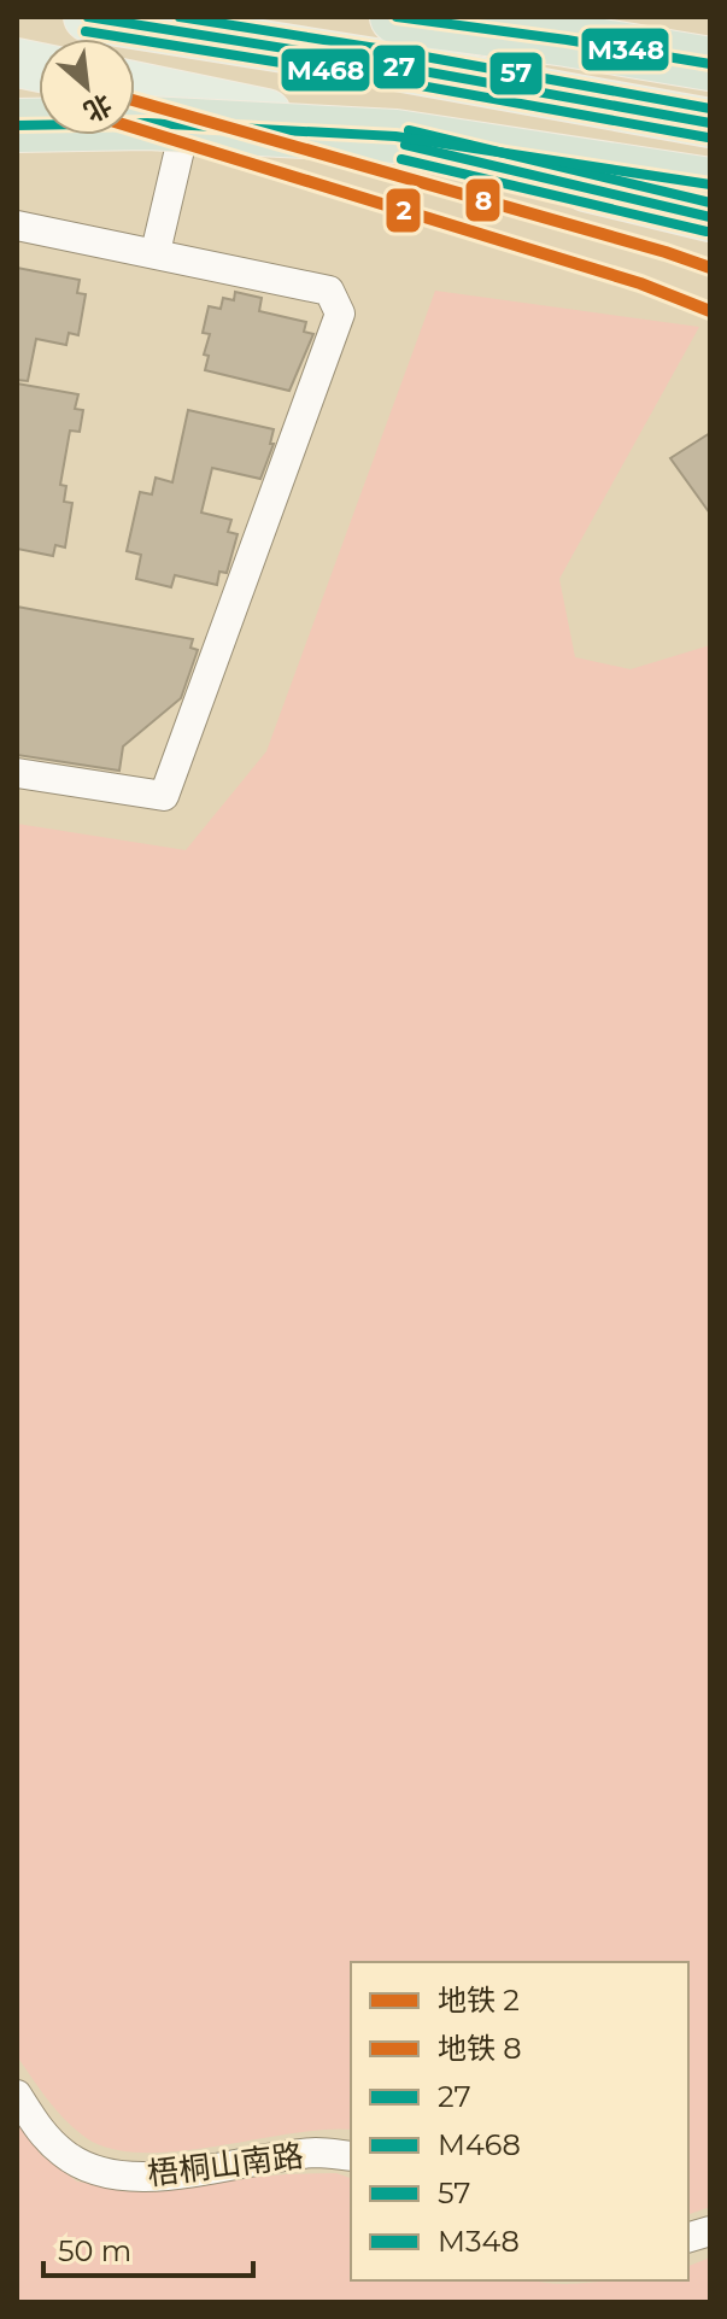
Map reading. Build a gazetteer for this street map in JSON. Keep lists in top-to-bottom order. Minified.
{"streets":{"street":["梧桐山南路"]},"lines":["transit line 27","transit line 57","transit line M348","transit line M468","metro line 8","metro line 2"],"legend":["地铁 2","地铁 8","27","M468","57","M348"],"scale_bar":"50 m","north":"bottom right"}
